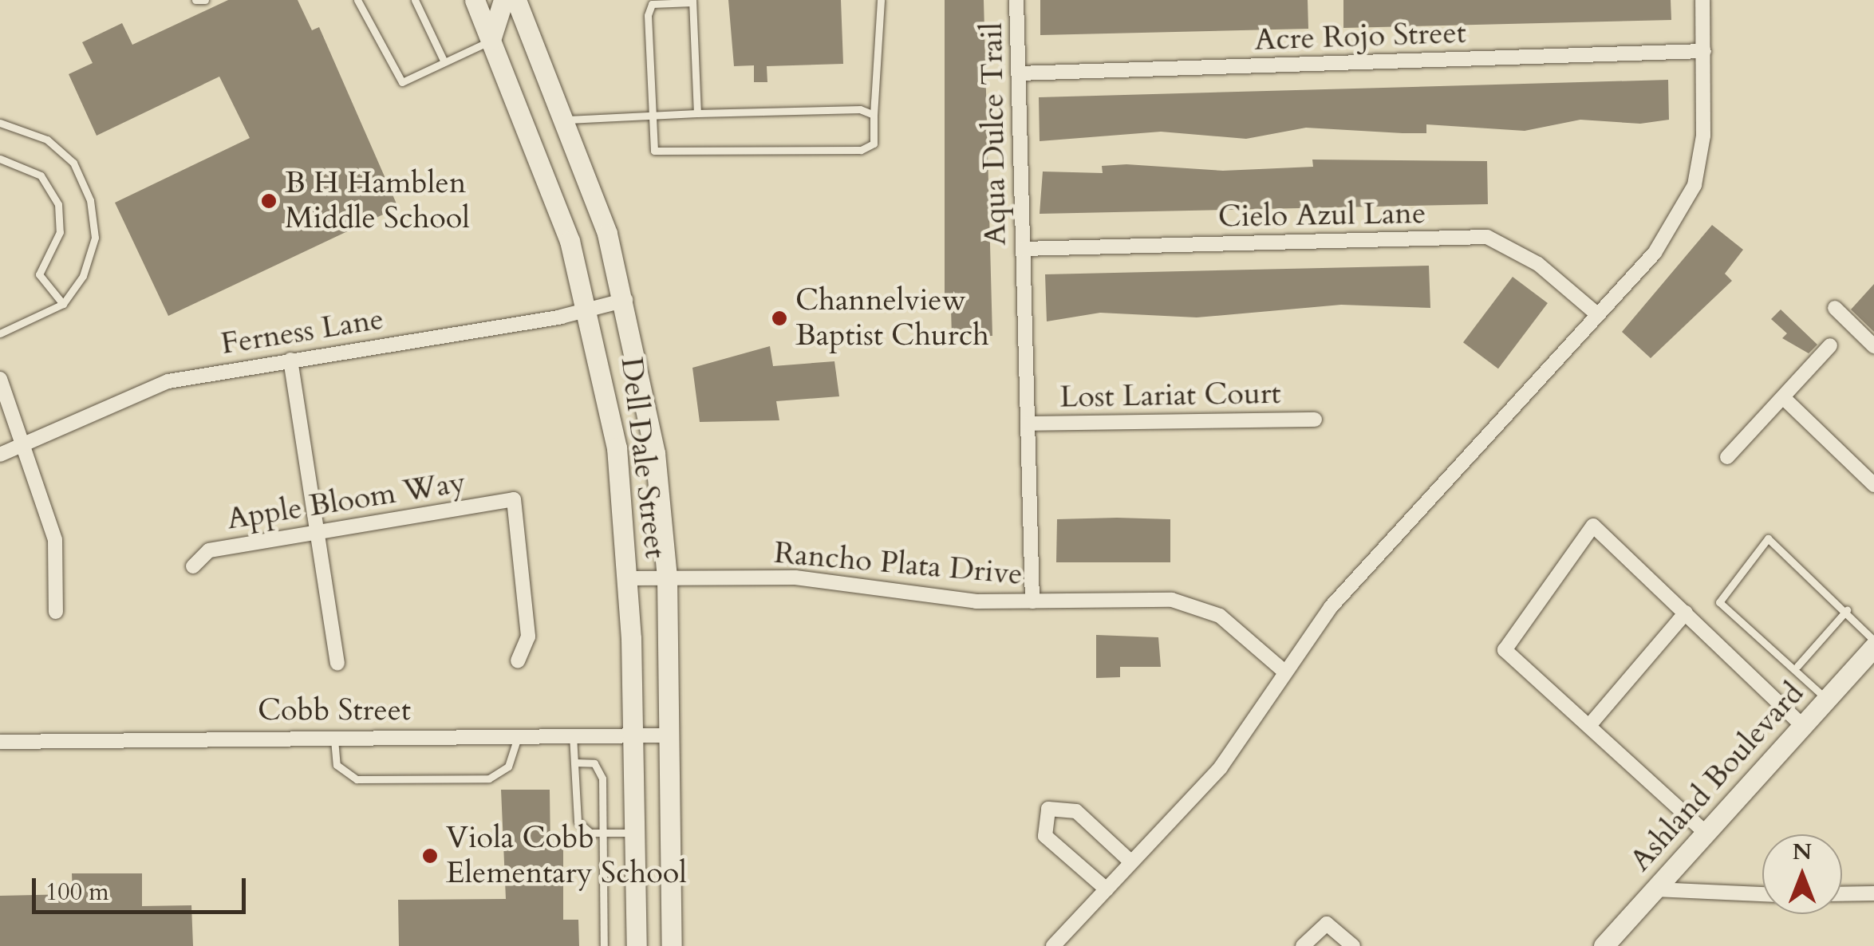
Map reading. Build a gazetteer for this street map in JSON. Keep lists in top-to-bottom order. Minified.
{"streets":{"main road":["Dell Dale Street","Ashland Boulevard"],"street":["Acre Rojo Street","Aqua Dulce Trail","Cielo Azul Lane","Ferness Lane","Lost Lariat Court","Apple Bloom Way","Rancho Plata Drive","Cobb Street"]},"crossings":[["Acre Rojo Street","Aqua Dulce Trail"],["Aqua Dulce Trail","Cielo Azul Lane"],["Aqua Dulce Trail","Lost Lariat Court"],["Aqua Dulce Trail","Rancho Plata Drive"],["Ferness Lane","Dell Dale Street"],["Dell Dale Street","Rancho Plata Drive"],["Dell Dale Street","Cobb Street"]],"places":["B H Hamblen Middle School","Channelview Baptist Church","Viola Cobb Elementary School"],"scale_bar":"100 m","north":"top"}
